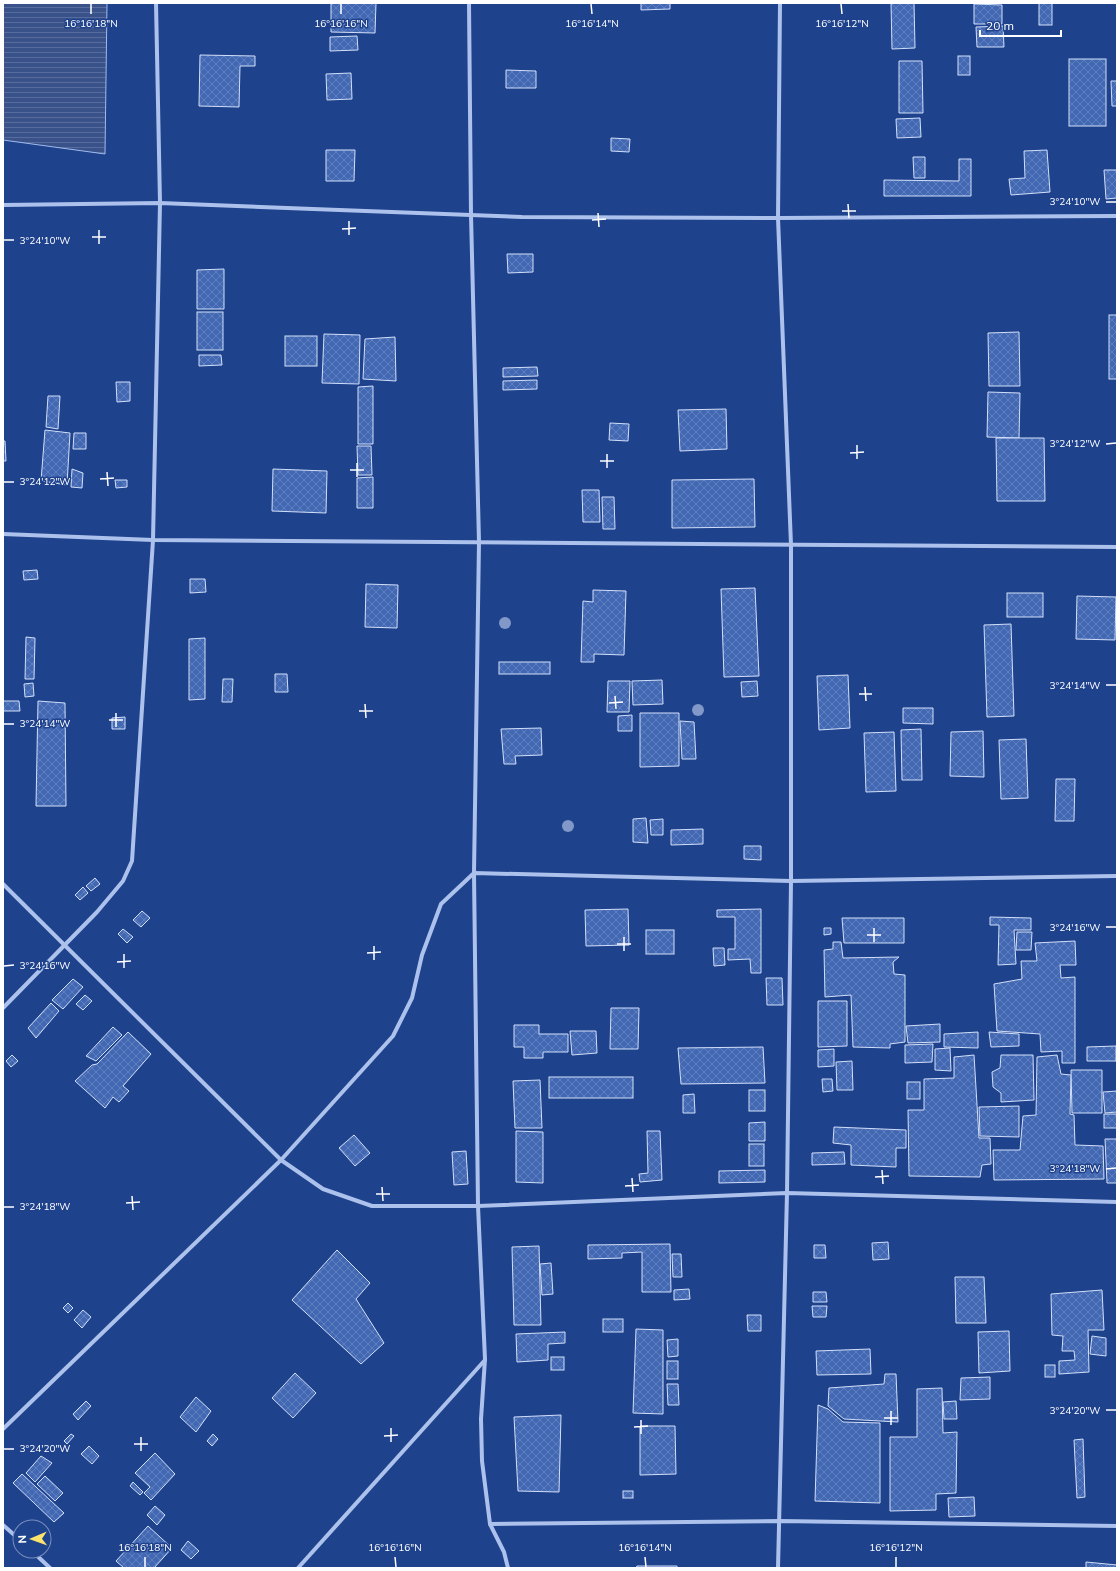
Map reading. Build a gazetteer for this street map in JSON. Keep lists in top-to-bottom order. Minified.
{"scale_bar":"20 m","north":"left","coordinates":["16°16'18\"N","16°16'16\"N","16°16'14\"N","16°16'12\"N","3°24'10\"W","3°24'12\"W","3°24'14\"W","3°24'16\"W","3°24'18\"W","3°24'20\"W"]}
